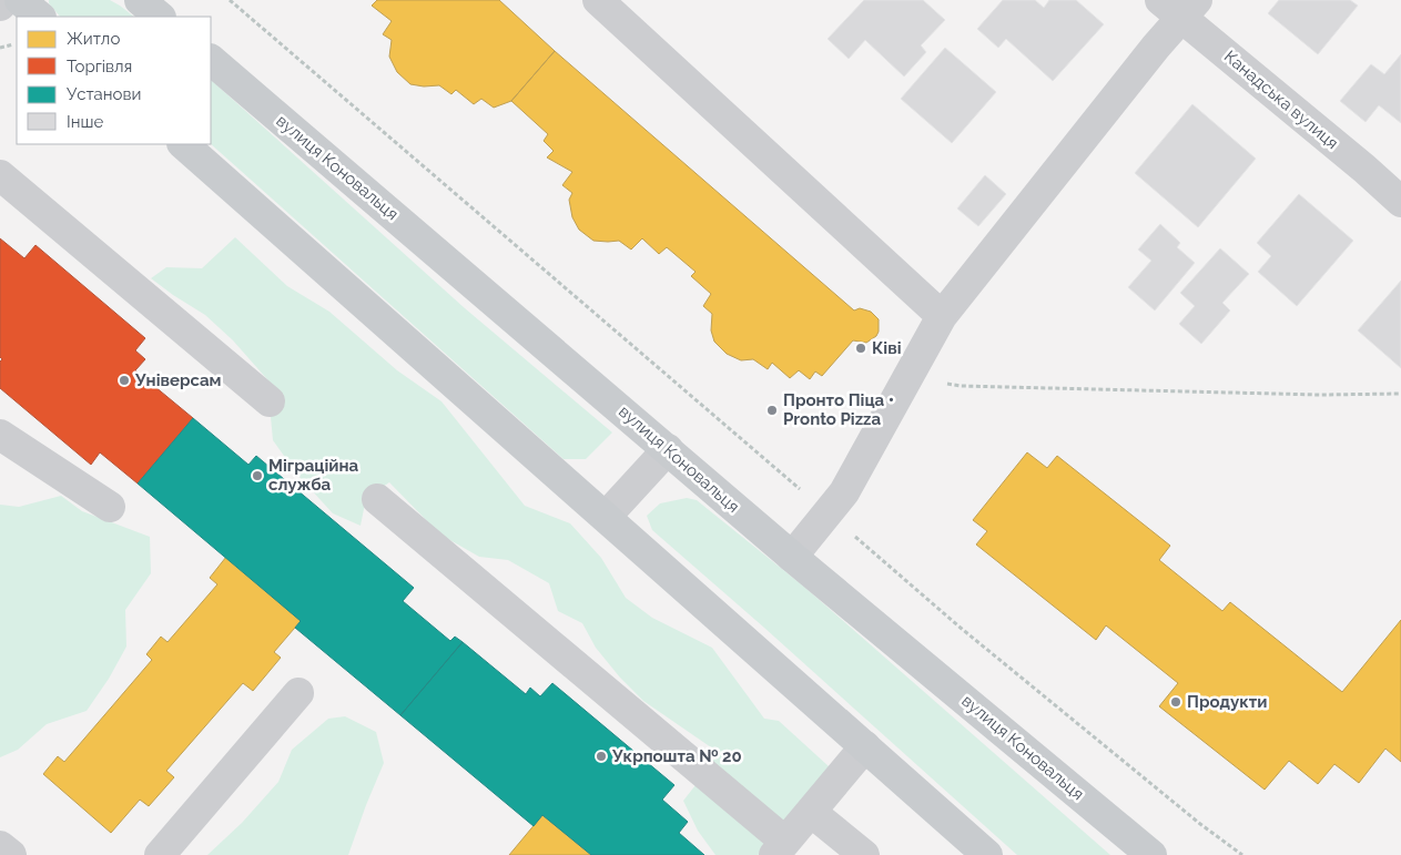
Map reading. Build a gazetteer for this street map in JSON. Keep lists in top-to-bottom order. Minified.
{"streets":{"main road":["вулиця Коновальця"],"street":["Канадська вулиця"]},"places":["Ківі","Універсам","Пронто Піца • Pronto Pizza","Міграційна служба","Продукти","Укрпошта № 20"],"legend":["Житло","Торгівля","Установи","Інше"]}
